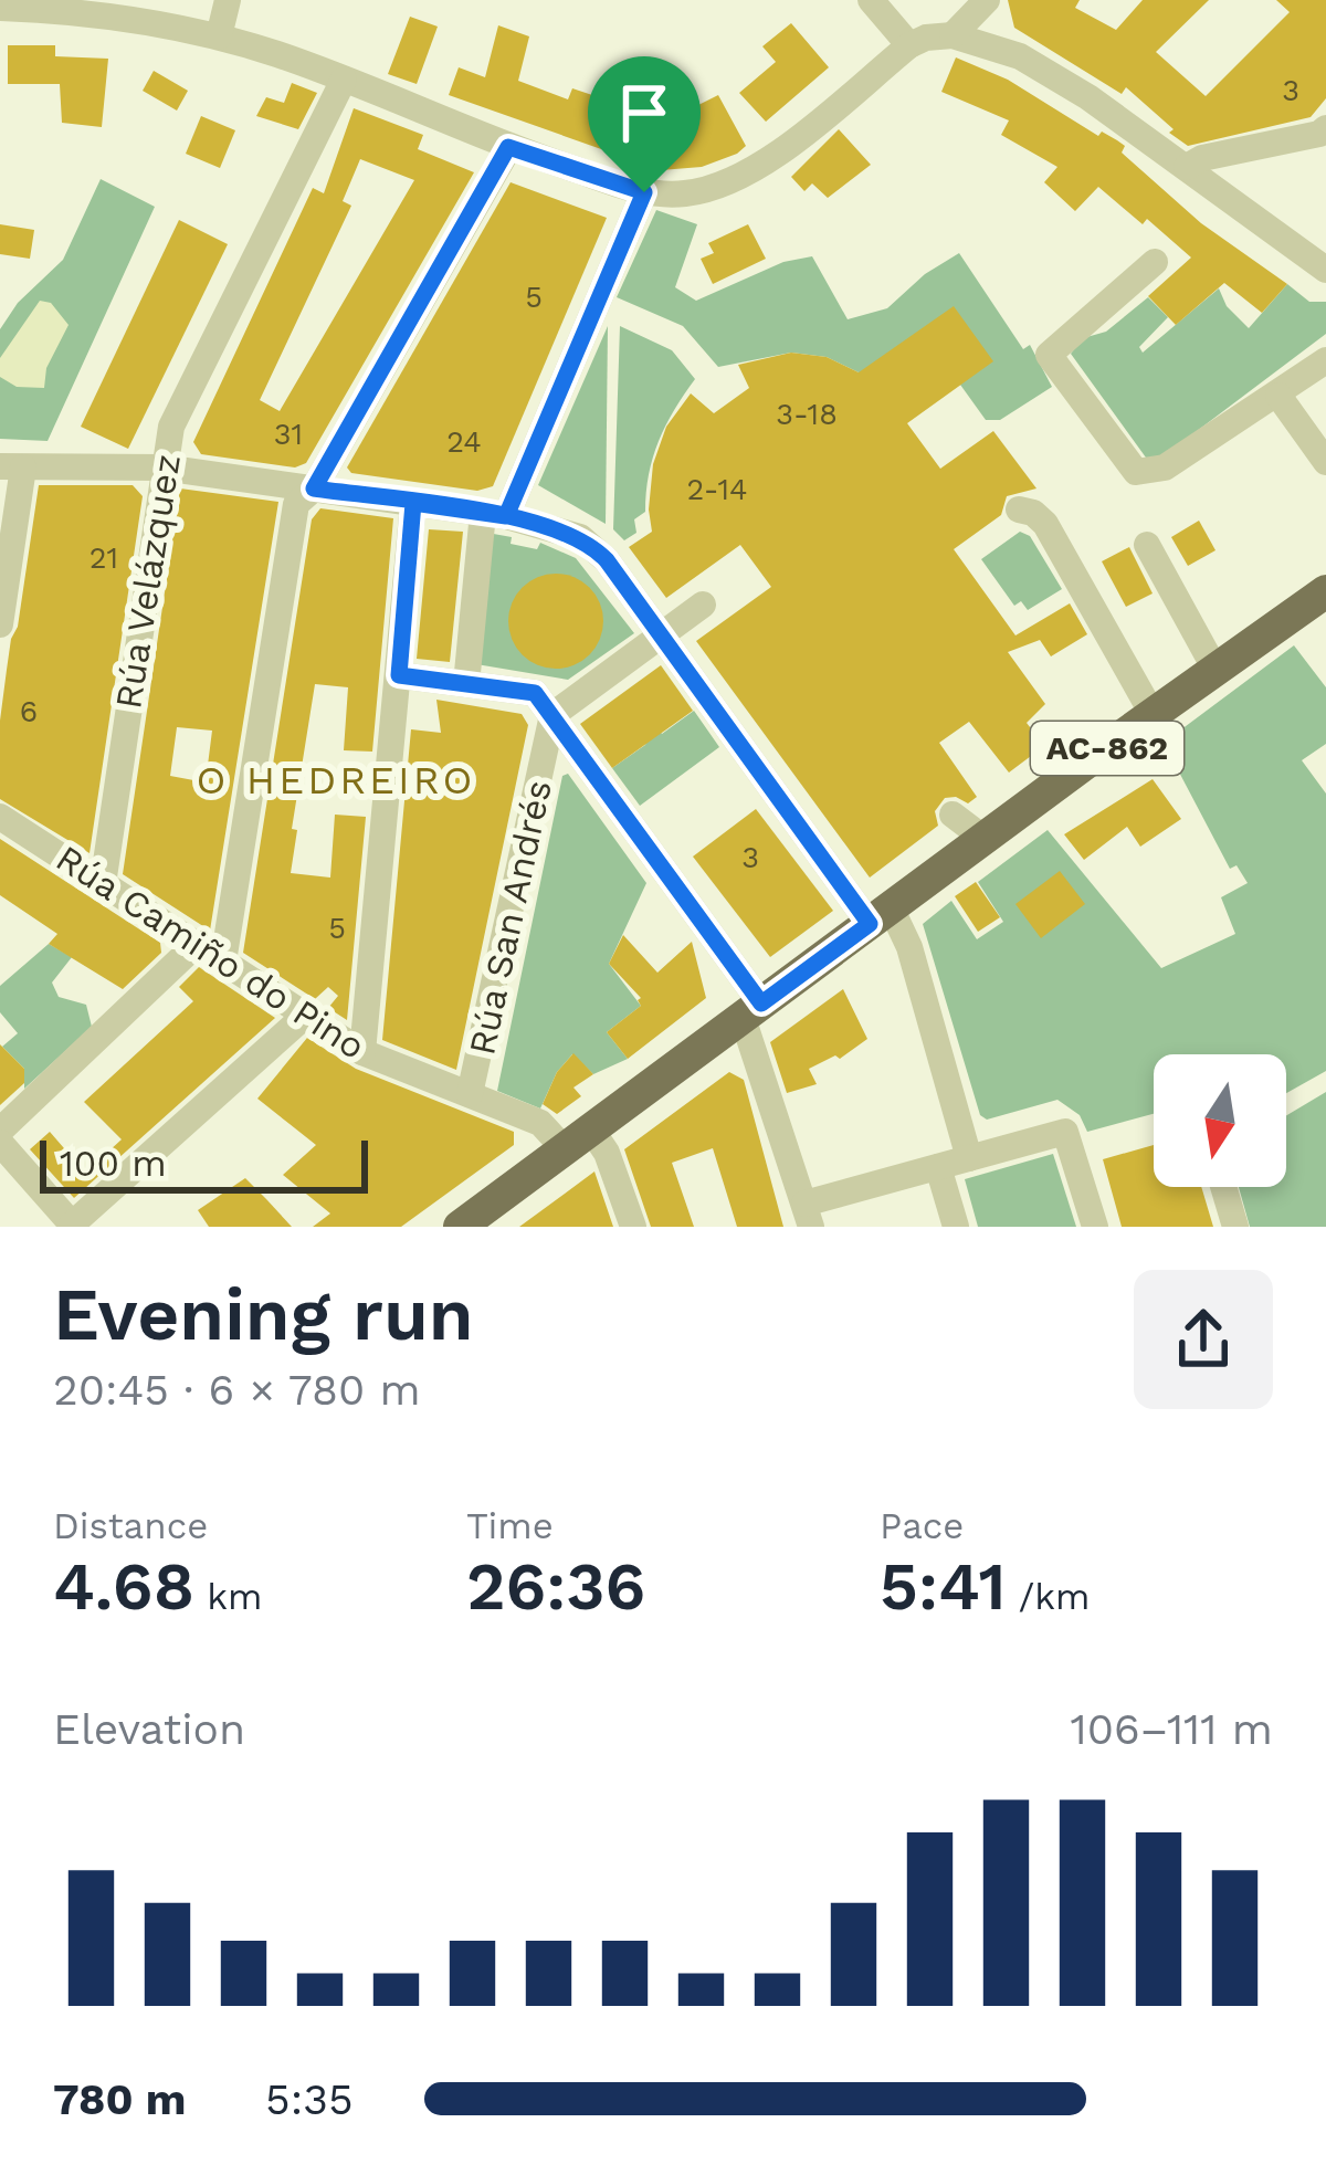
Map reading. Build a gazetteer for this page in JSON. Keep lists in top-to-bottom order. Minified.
{"streets":{"main road":["AC-862"],"street":["Rúa Velázquez","Rúa San Andrés","Rúa Camiño do Pino"]},"crossings":[["Rúa Velázquez","Rúa Camiño do Pino"],["AC-862","Rúa Camiño do Pino"],["Rúa San Andrés","Rúa Camiño do Pino"]],"districts":["O HEDREIRO"],"house_numbers":["3","5","3-18","31","24","2-14","21","6","3","5"],"scale_bar":"100 m","north":"bottom","page":{"scale":"100 m","heading":["Evening run","20:45 · 6 × 780 m"],"stats":[["Distance","4.68 km"],["Time","26:36"],["Pace","5:41 /km"]],"chart":["Elevation","106–111 m"],"list":[{"name":"780 m","note":"5:35"}]}}
